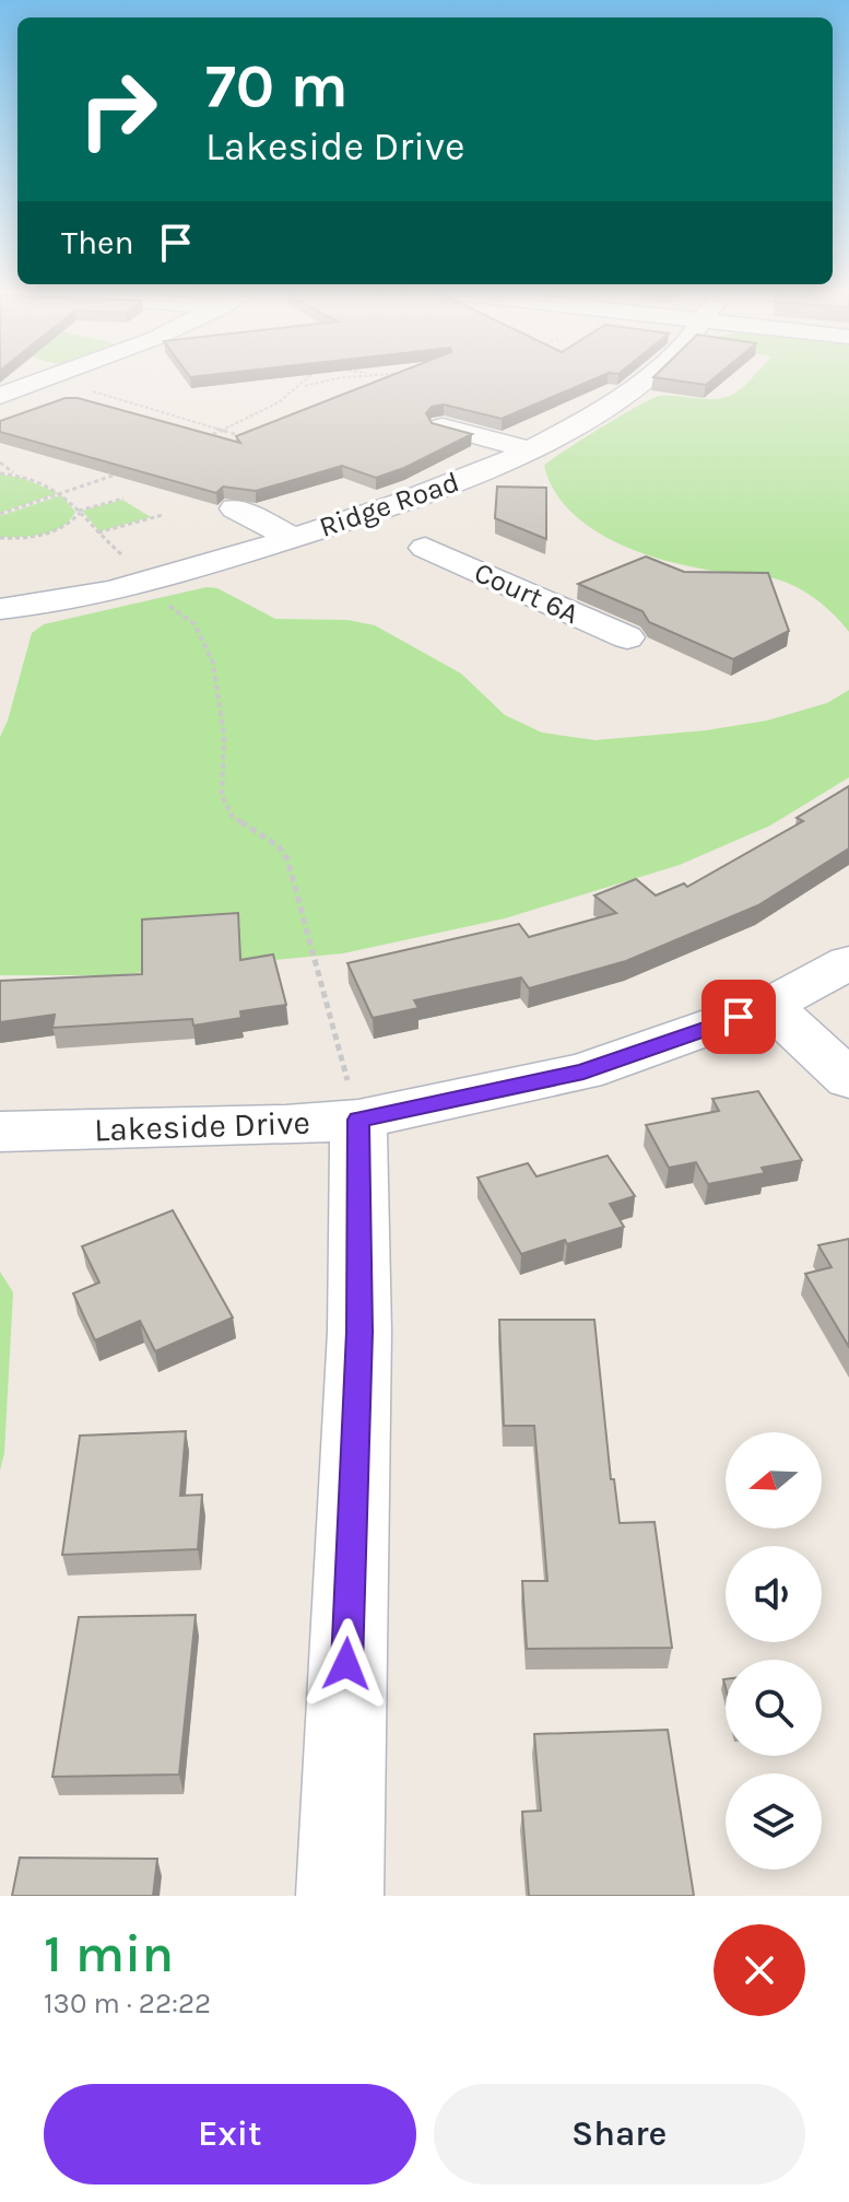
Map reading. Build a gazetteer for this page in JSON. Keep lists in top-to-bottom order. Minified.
{"streets":{"street":["Ridge Road","Court 6A","Lakeside Drive"]},"north":"left","page":{"turn":["70 m","Lakeside Drive"],"then":"Then","heading":["1 min","130 m · 22:22"],"buttons":["Exit","Share"]}}
